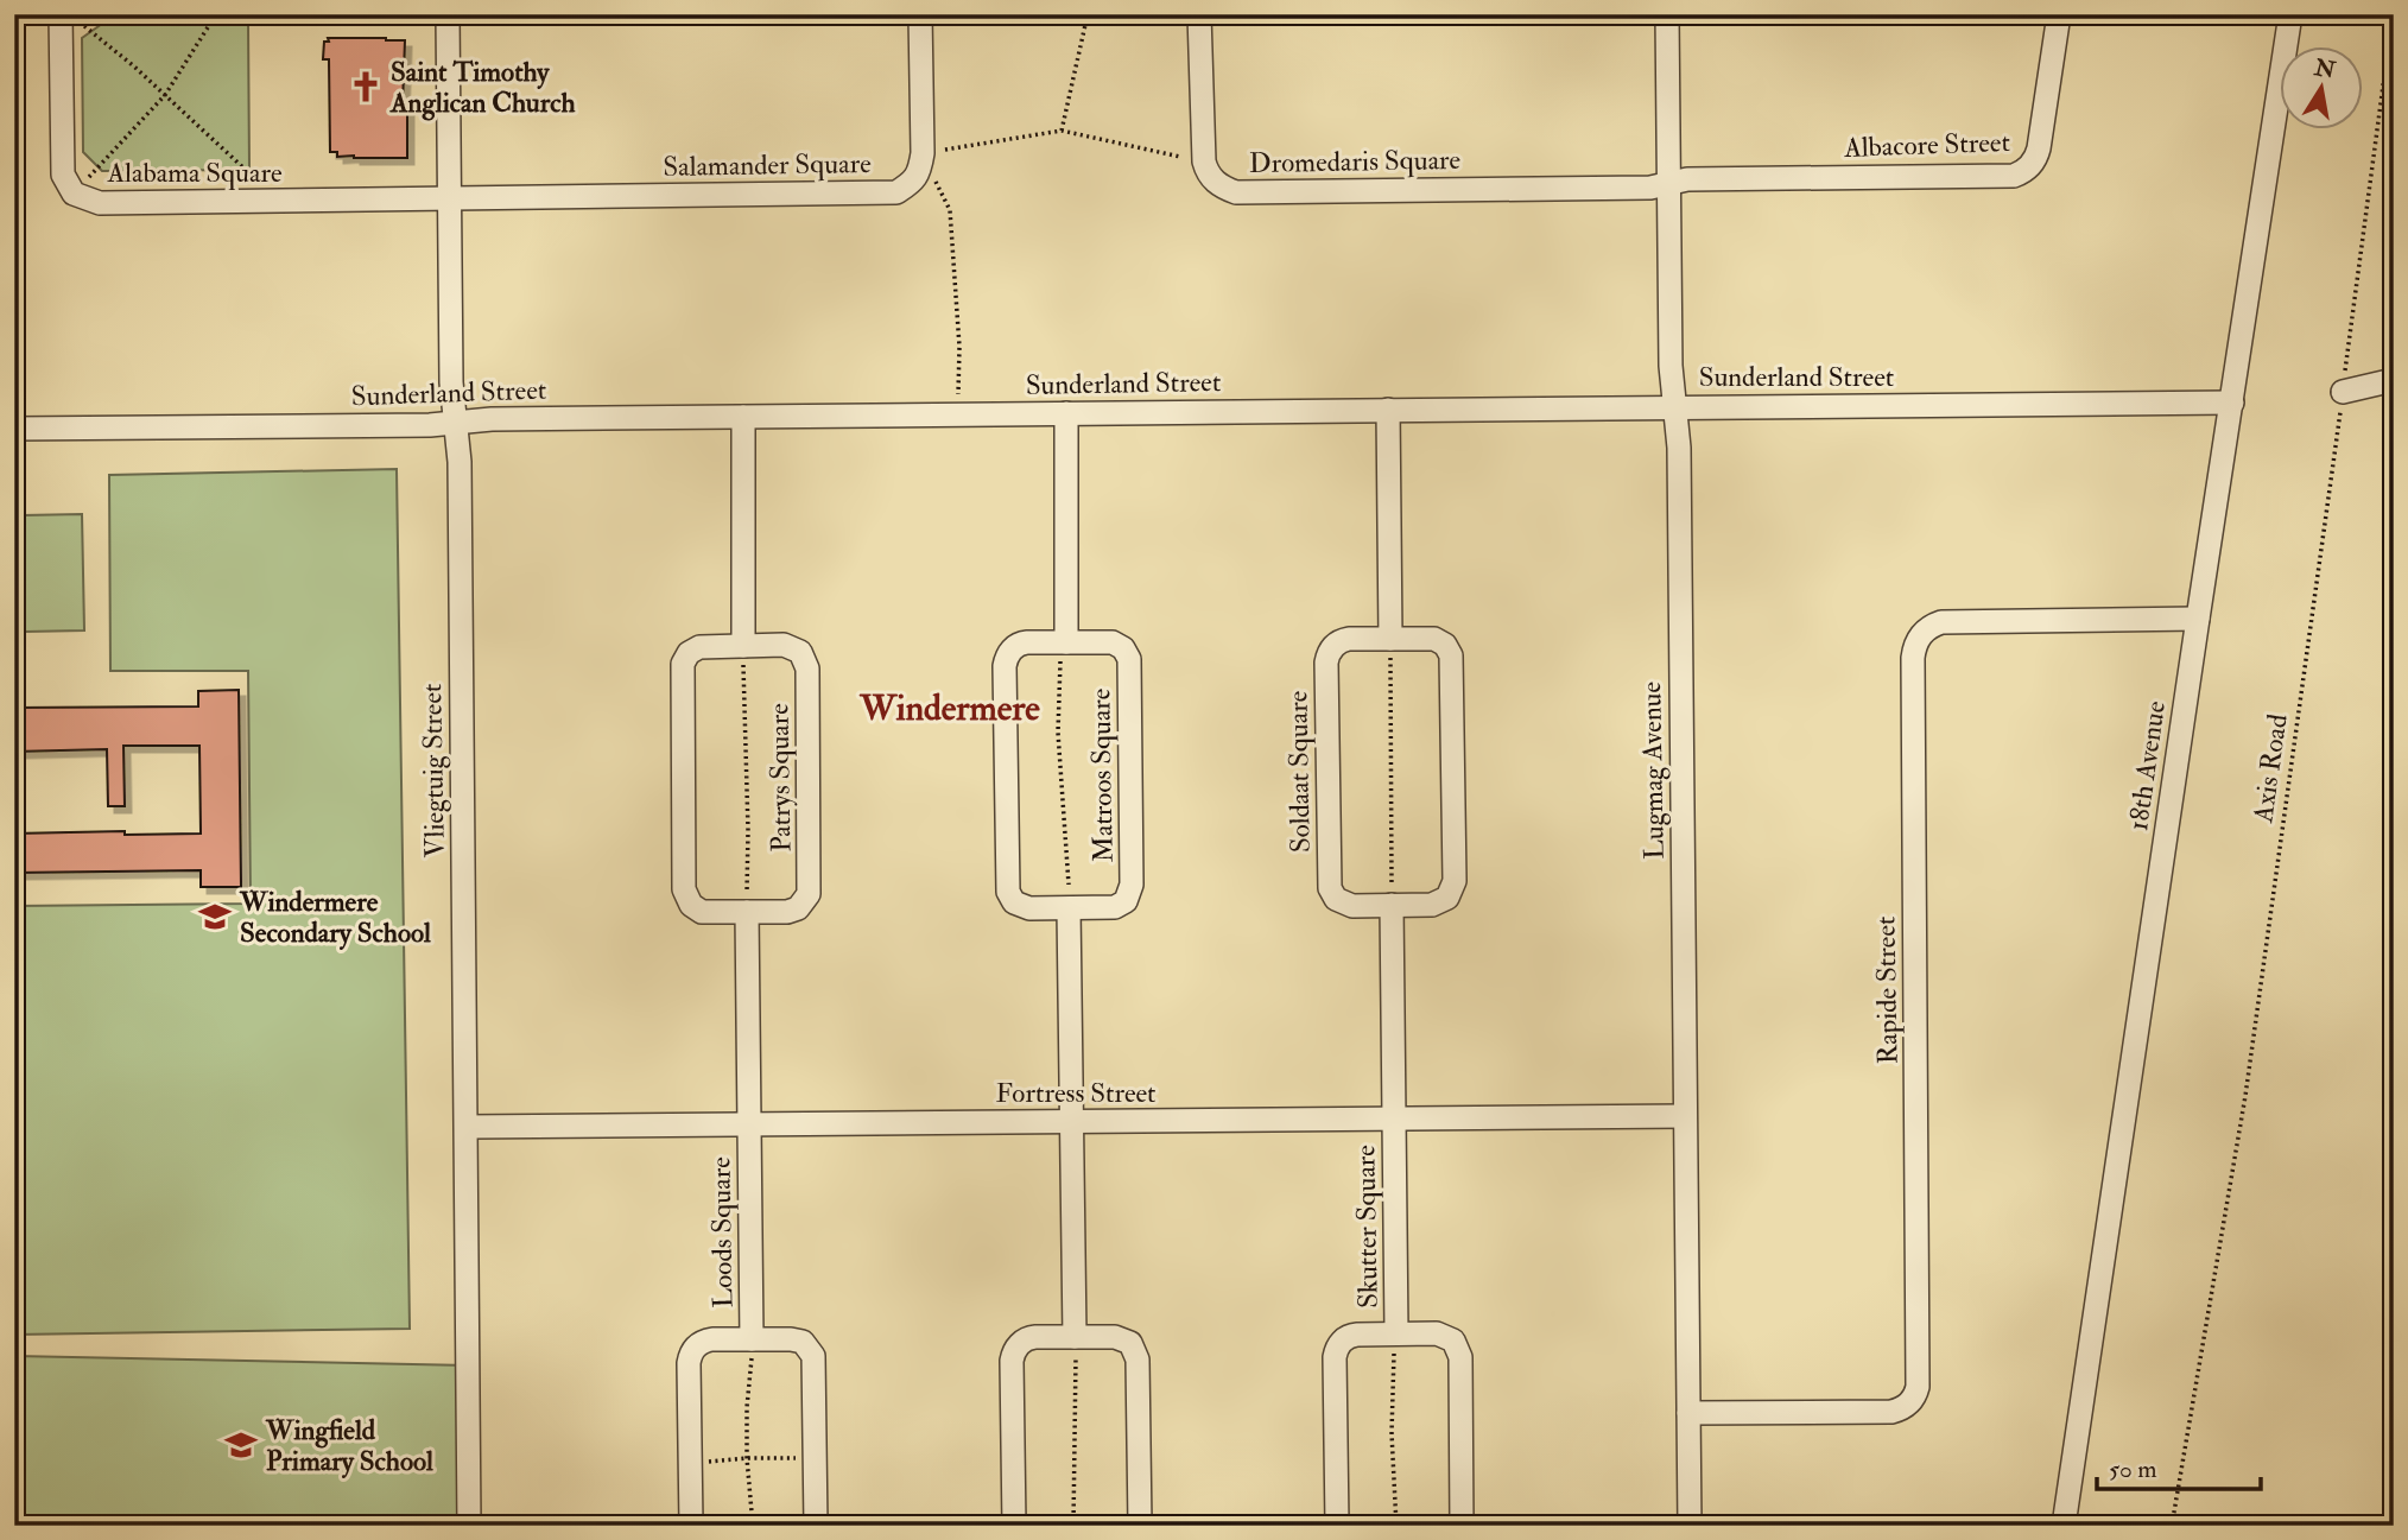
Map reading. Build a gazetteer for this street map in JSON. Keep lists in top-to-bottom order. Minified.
{"streets":{"street":["Albacore Street","Dromedaris Square","Salamander Square","Alabama Square","Sunderland Street","18th Avenue","Vliegtuig Street","Lugmag Avenue","Soldaat Square","Matroos Square","Patrys Square","Rapide Street","Fortress Street","Skutter Square","Loods Square"],"path":["Axis Road"]},"crossings":[["Albacore Street","Dromedaris Square"],["Albacore Street","Lugmag Avenue"],["Dromedaris Square","Lugmag Avenue"],["Salamander Square","Alabama Square"],["Salamander Square","Vliegtuig Street"],["Alabama Square","Vliegtuig Street"],["Sunderland Street","18th Avenue"],["Sunderland Street","Vliegtuig Street"],["Sunderland Street","Lugmag Avenue"],["18th Avenue","Rapide Street"],["Vliegtuig Street","Fortress Street"],["Lugmag Avenue","Rapide Street"],["Lugmag Avenue","Fortress Street"],["Fortress Street","Skutter Square"],["Fortress Street","Loods Square"]],"districts":["Windermere"],"places":{"church":["Saint Timothy Anglican Church"],"school or university":["Windermere Secondary School","Wingfield Primary School"]},"scale_bar":"50 m","north":"top"}
